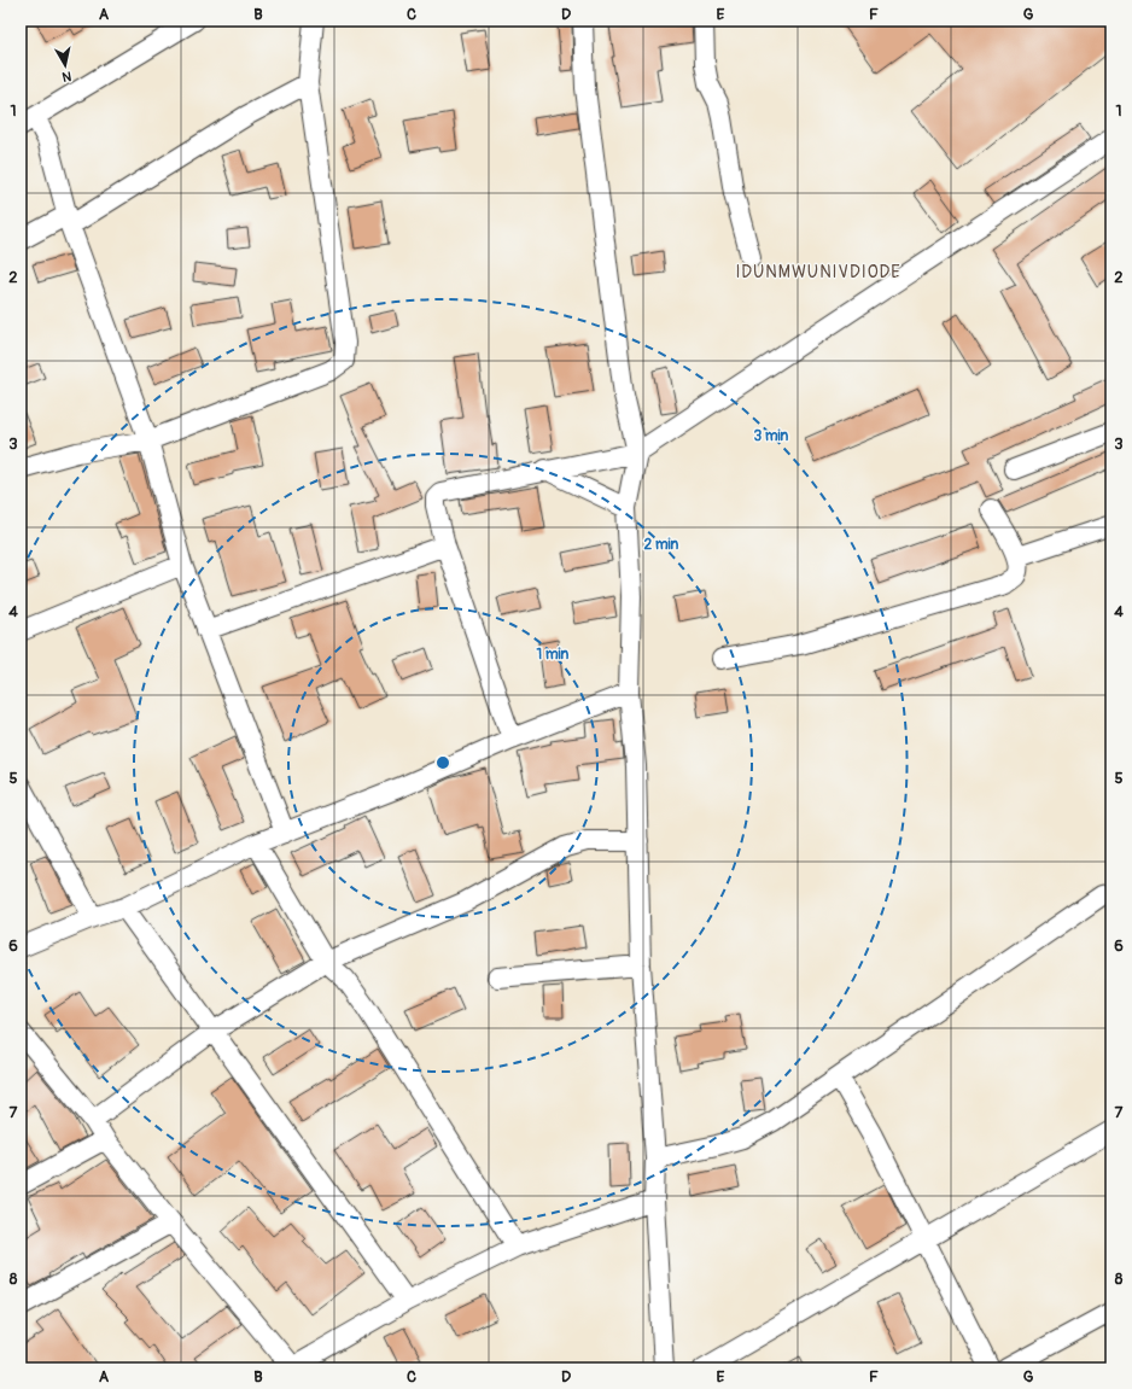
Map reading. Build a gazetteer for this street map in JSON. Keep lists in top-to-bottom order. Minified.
{"districts":["IDUNMWUNIVDIODE"],"north":"bottom","grid":{"columns":["A","B","C","D","E","F","G"],"rows":["1","2","3","4","5","6","7","8"]},"rings":["3 min","2 min","1 min"]}
